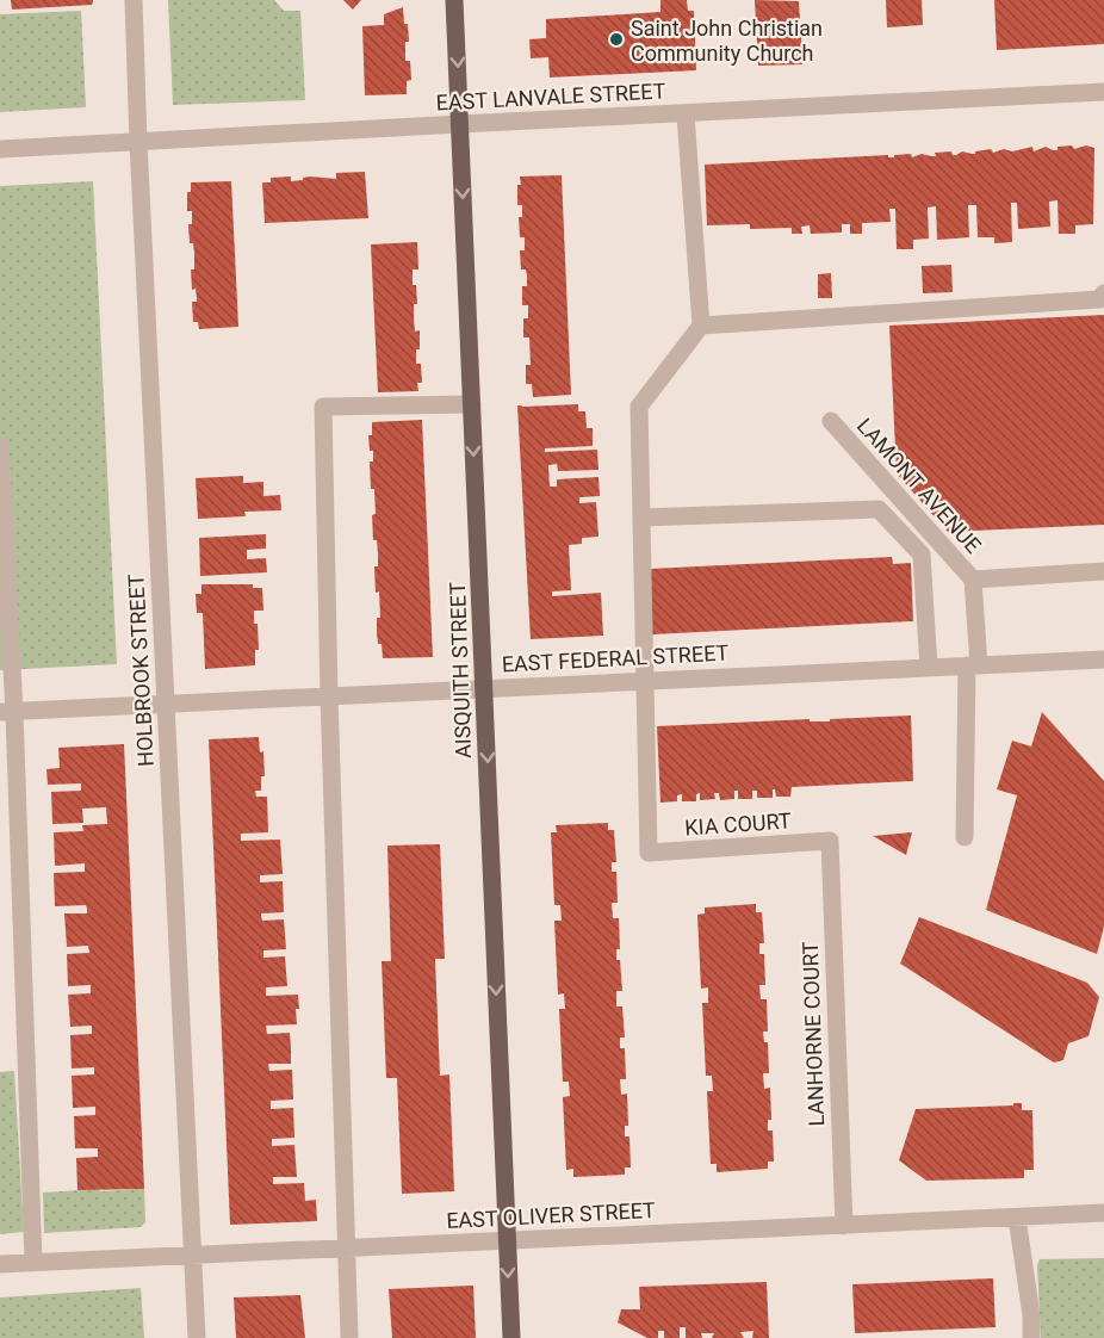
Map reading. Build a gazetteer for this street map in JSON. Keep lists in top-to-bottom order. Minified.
{"streets":{"main road":["AISQUITH STREET"],"street":["EAST LANVALE STREET","LAMONT AVENUE","EAST FEDERAL STREET","HOLBROOK STREET","KIA COURT","LANHORNE COURT","EAST OLIVER STREET"]},"crossings":[["EAST LANVALE STREET","HOLBROOK STREET"],["EAST LANVALE STREET","AISQUITH STREET"],["LAMONT AVENUE","EAST FEDERAL STREET"],["EAST FEDERAL STREET","HOLBROOK STREET"],["EAST FEDERAL STREET","AISQUITH STREET"],["EAST FEDERAL STREET","KIA COURT"],["HOLBROOK STREET","EAST OLIVER STREET"],["AISQUITH STREET","EAST OLIVER STREET"],["KIA COURT","LANHORNE COURT"],["LANHORNE COURT","EAST OLIVER STREET"]],"one_way":["AISQUITH STREET"],"places":["Saint John Christian Community Church"]}
